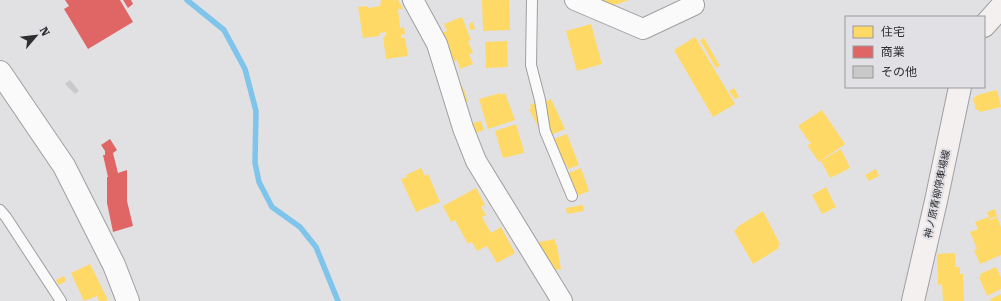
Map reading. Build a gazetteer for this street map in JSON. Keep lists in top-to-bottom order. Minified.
{"streets":{"main road":["神ノ原青柳停車場線"]},"legend":["住宅","商業","その他"],"north":"top right"}
